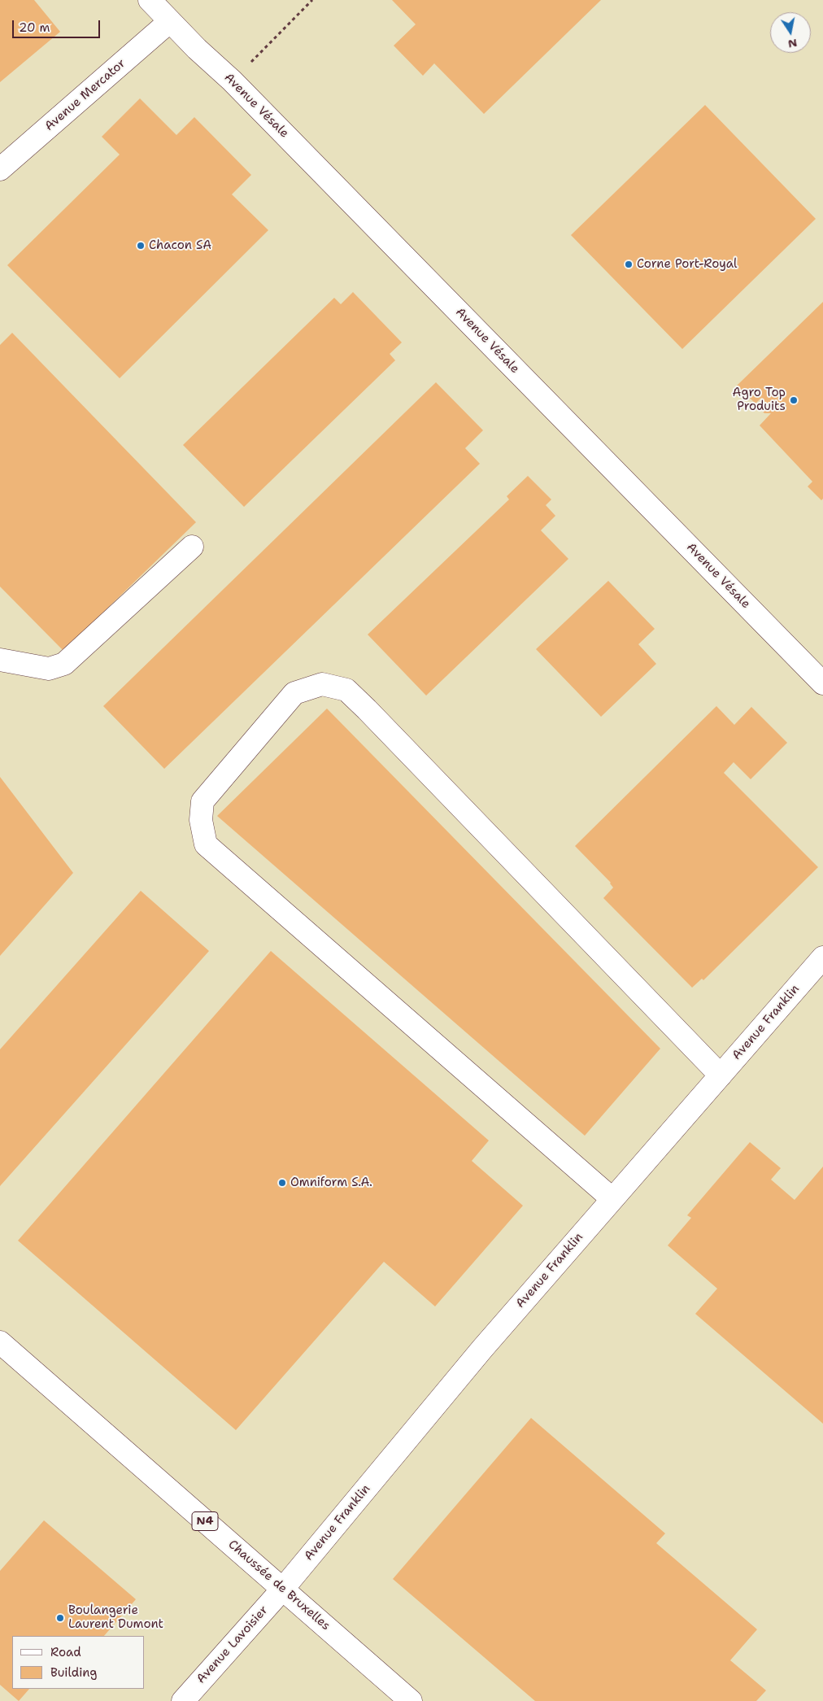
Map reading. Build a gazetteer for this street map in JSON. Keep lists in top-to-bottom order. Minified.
{"streets":{"street":["Avenue Mercator","Avenue Vésale","Avenue Franklin","N4","Chaussée de Bruxelles","Avenue Lavoisier"]},"crossings":[["Avenue Mercator","Avenue Vésale"],["Avenue Franklin","Chaussée de Bruxelles"],["Avenue Franklin","Avenue Lavoisier"],["Chaussée de Bruxelles","Avenue Lavoisier"]],"places":["Chacon SA","Corne Port-Royal","Agro Top Produits","Omniform S.A.","Boulangerie Laurent Dumont"],"legend":["Road","Building"],"scale_bar":"20 m","north":"bottom"}
